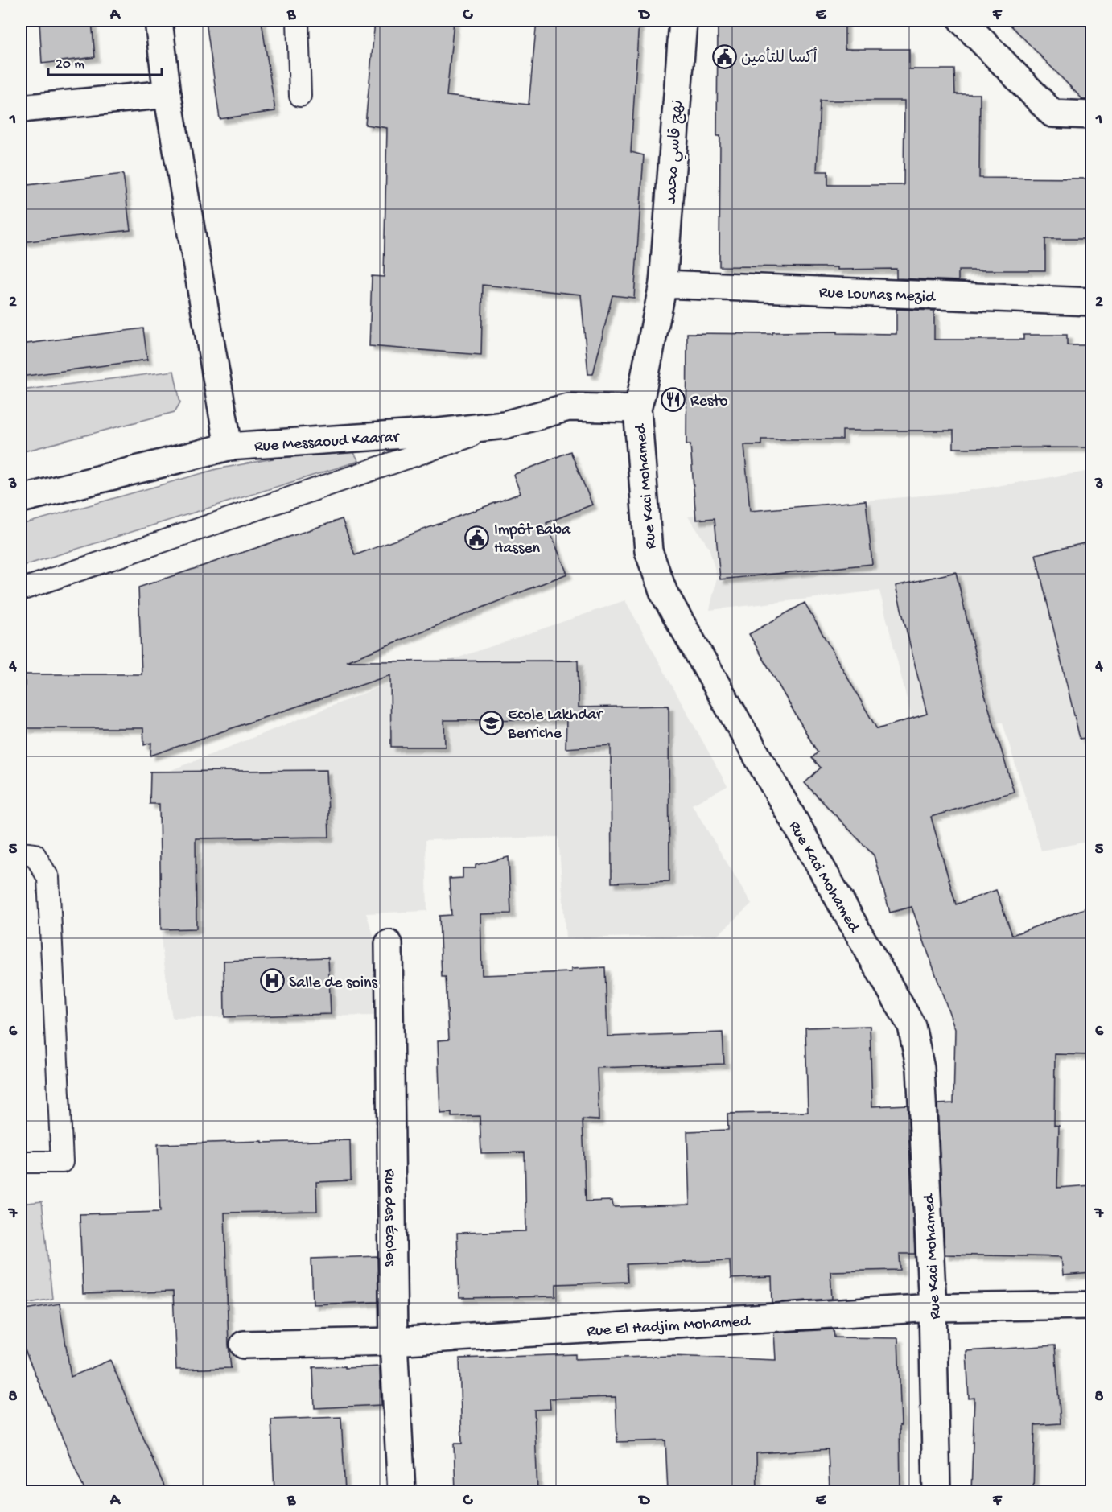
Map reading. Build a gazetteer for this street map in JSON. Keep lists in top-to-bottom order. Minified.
{"streets":{"street":["نهج قاسي محمد","Rue Lounas Mezid","Rue Messaoud Kaarar","Rue Kaci Mohamed","Rue des Écoles","Rue El Hadjim Mohamed"]},"crossings":[["نهج قاسي محمد","Rue Lounas Mezid"],["نهج قاسي محمد","Rue Kaci Mohamed"],["Rue Lounas Mezid","Rue Kaci Mohamed"],["Rue Messaoud Kaarar","Rue Kaci Mohamed"],["Rue Kaci Mohamed","Rue El Hadjim Mohamed"],["Rue des Écoles","Rue El Hadjim Mohamed"]],"places":{"public building":["أكسا للتأمين","Impôt Baba Hassen"],"restaurant":["Resto"],"school or university":["Ecole Lakhdar Berriche"],"hospital":["Salle de soins"]},"scale_bar":"20 m","grid":{"columns":["A","B","C","D","E","F"],"rows":["1","2","3","4","5","6","7","8"]}}
